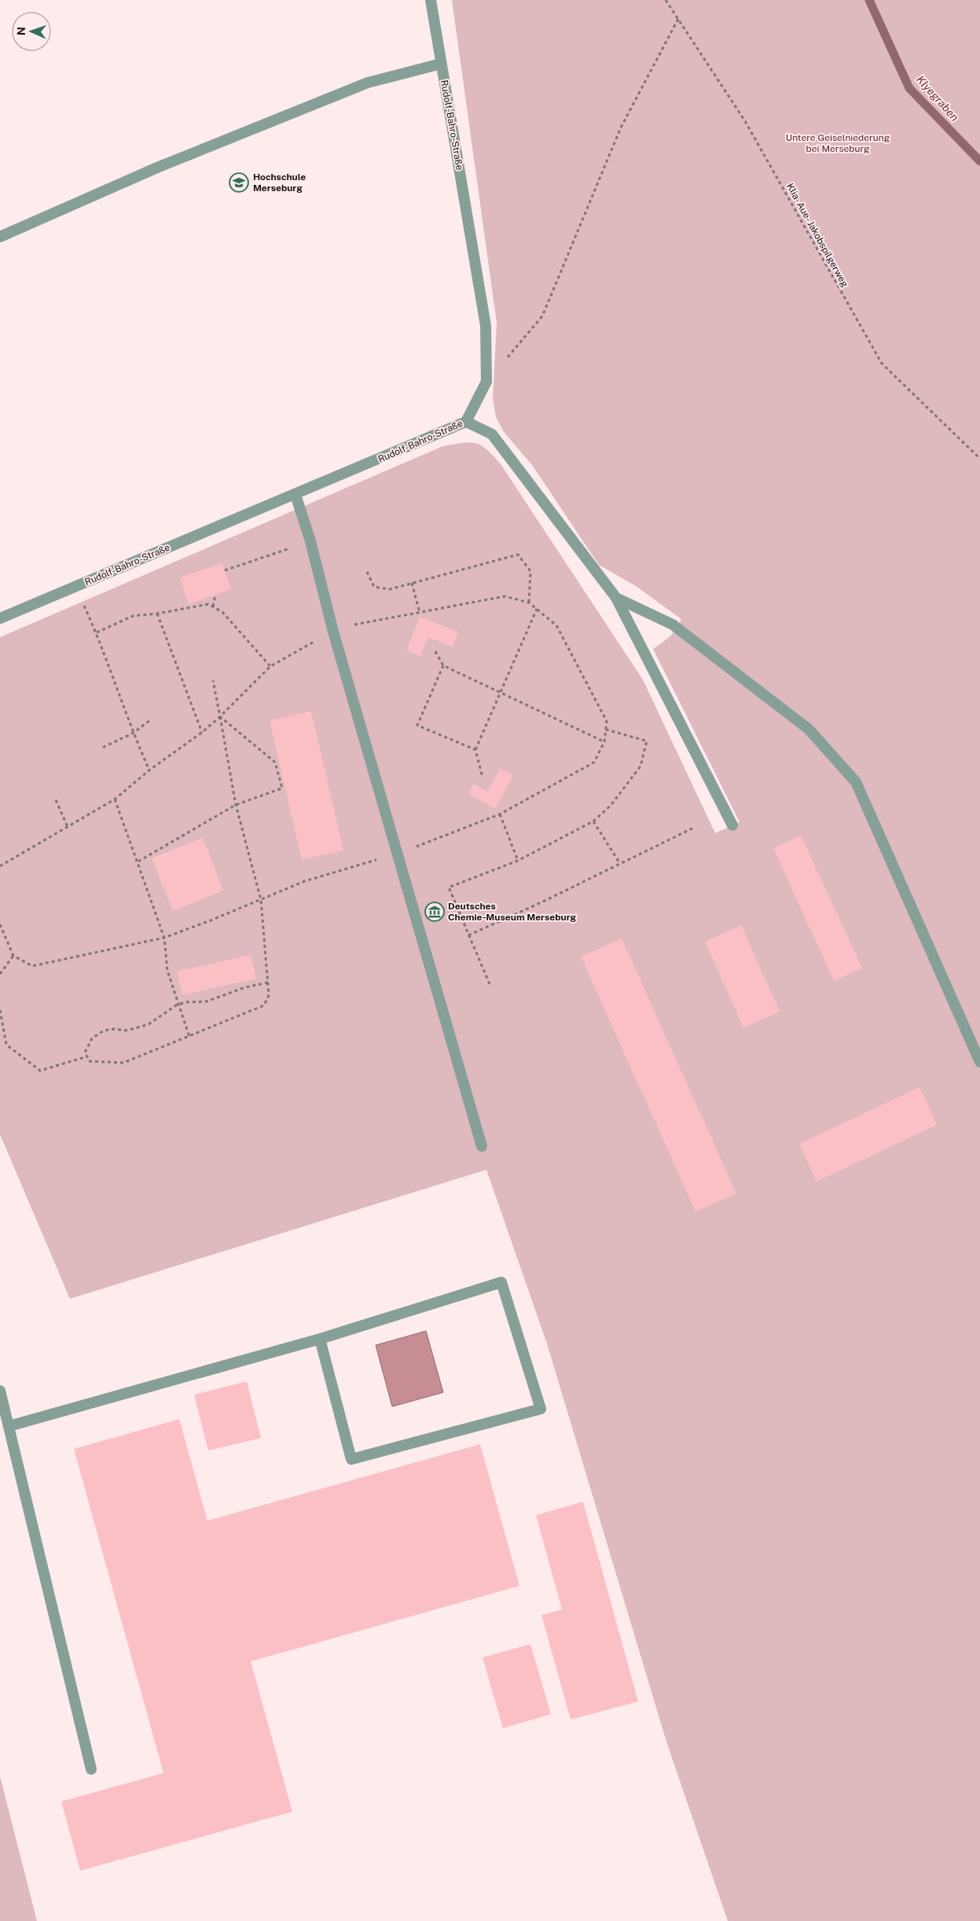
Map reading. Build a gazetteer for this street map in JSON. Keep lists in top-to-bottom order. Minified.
{"streets":{"street":["Rudolf-Bahro-Straße"],"path":["Klia- Aue- Jakobspilgerweg"]},"water":["Klyegraben"],"parks":["Untere Geiselniederung bei Merseburg"],"places":{"school or university":["Hochschule Merseburg"],"museum":["Deutsches Chemie-Museum Merseburg"]},"north":"left"}
